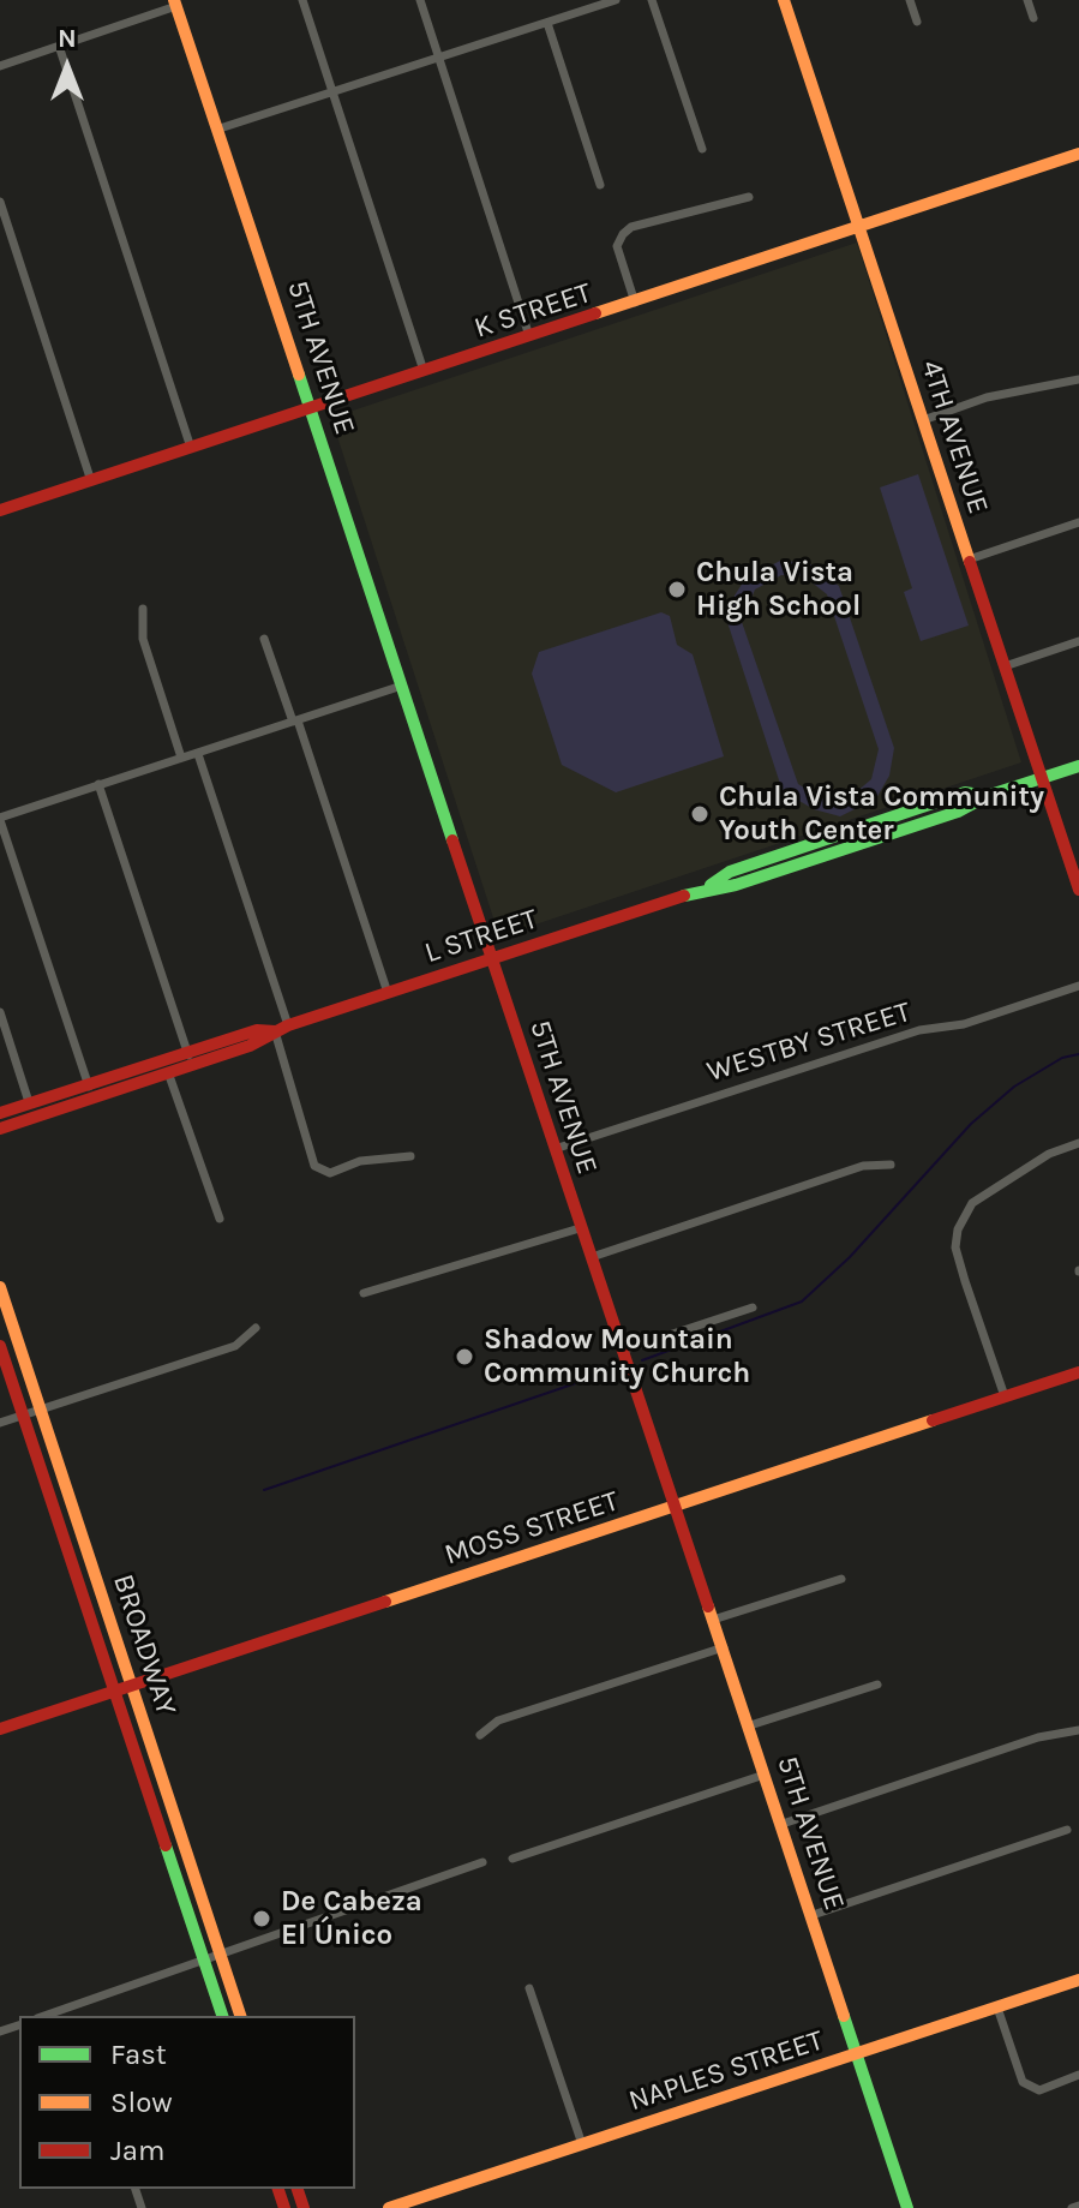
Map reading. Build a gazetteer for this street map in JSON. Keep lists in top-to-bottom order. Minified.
{"streets":{"street":["K STREET","5TH AVENUE","4TH AVENUE","L STREET","WESTBY STREET","MOSS STREET","BROADWAY","NAPLES STREET"]},"crossings":[["K STREET","5TH AVENUE"],["K STREET","4TH AVENUE"],["5TH AVENUE","L STREET"],["5TH AVENUE","WESTBY STREET"],["5TH AVENUE","MOSS STREET"],["5TH AVENUE","NAPLES STREET"],["4TH AVENUE","L STREET"],["MOSS STREET","BROADWAY"]],"places":["Chula Vista High School","Chula Vista Community Youth Center","Shadow Mountain Community Church","De Cabeza El Único"],"legend":["Fast","Slow","Jam"],"north":"top"}
